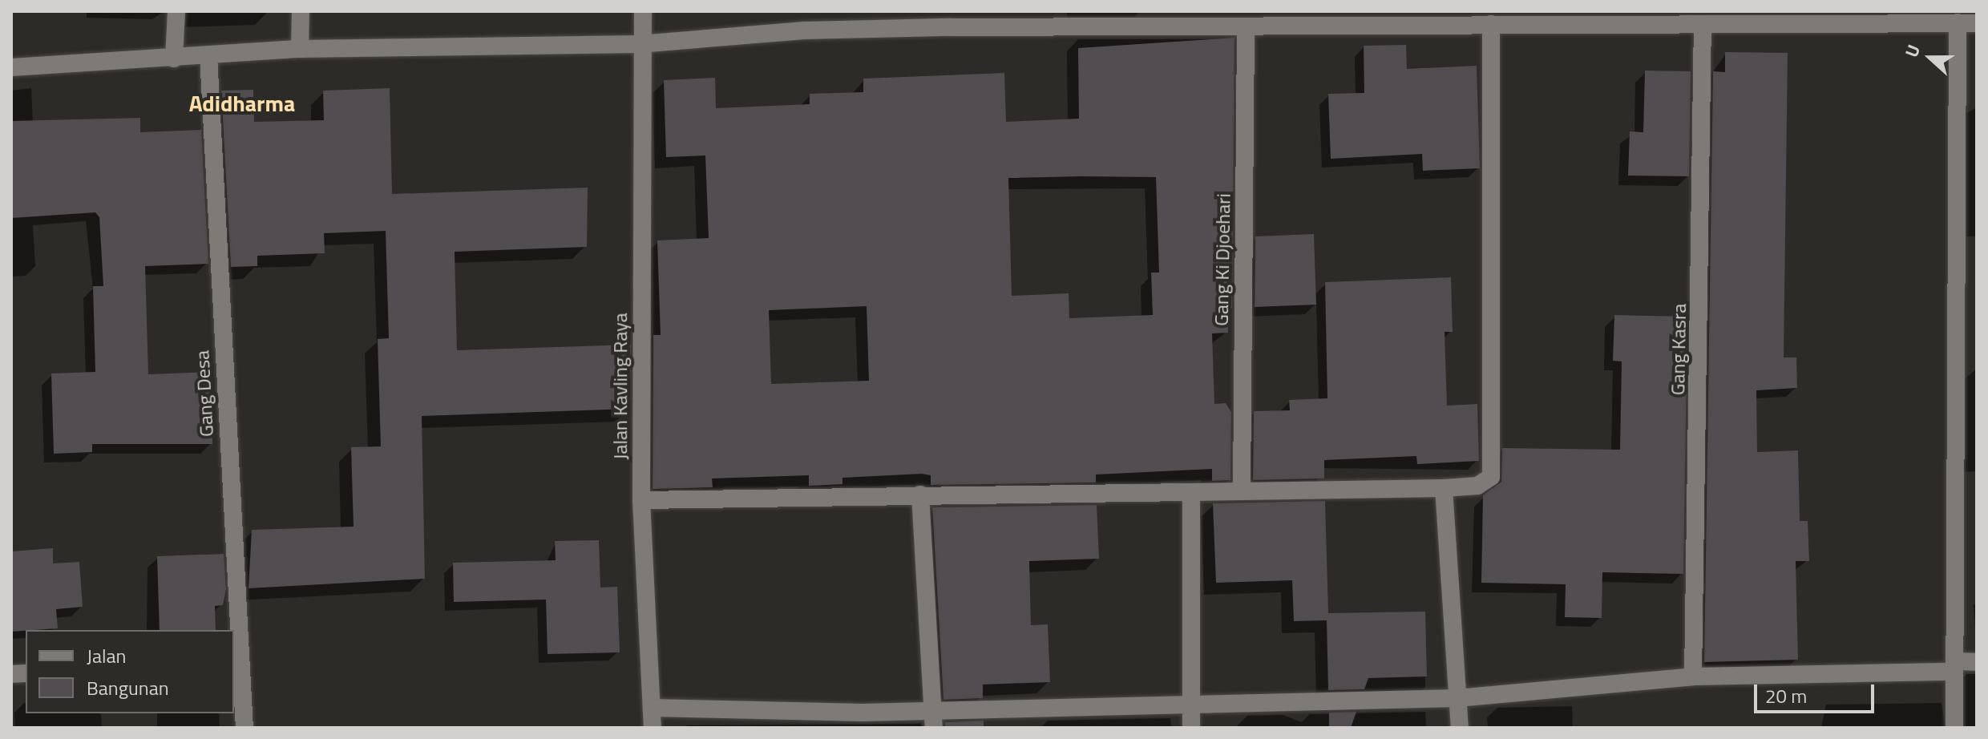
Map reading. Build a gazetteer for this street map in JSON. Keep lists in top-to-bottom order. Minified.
{"streets":{"street":["Gang Ki Djoehari","Gang Kasra","Jalan Kavling Raya","Gang Desa"]},"districts":["Adidharma"],"legend":["Jalan","Bangunan"],"scale_bar":"20 m","north":"left"}
